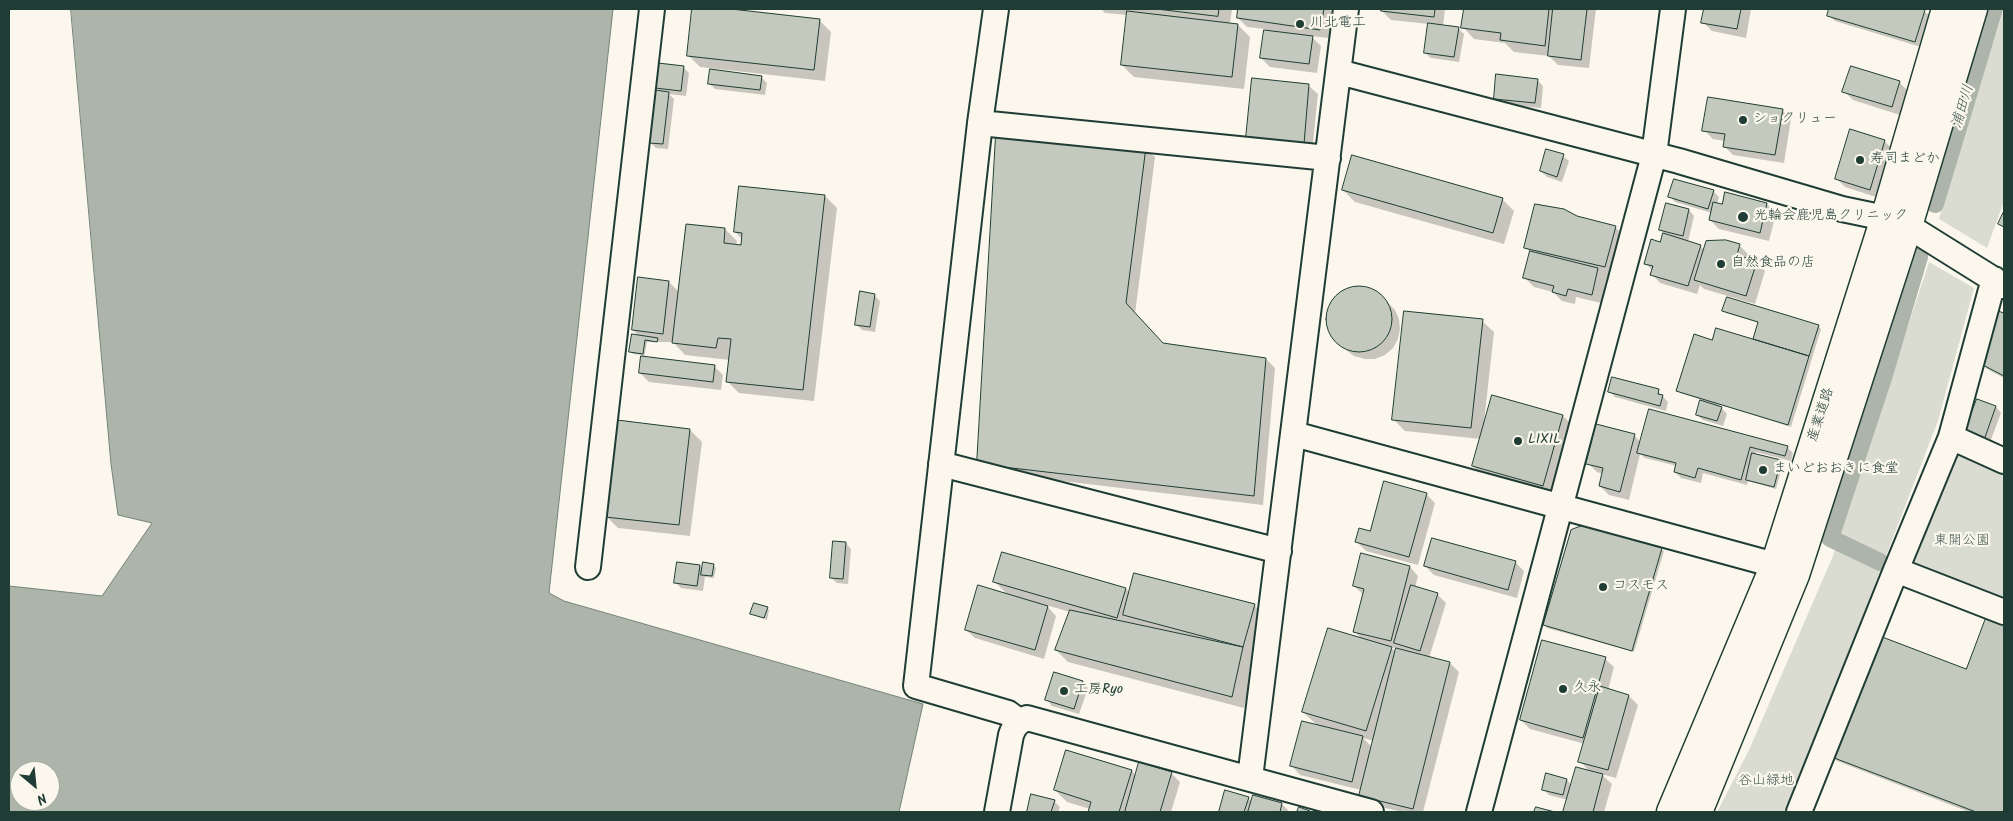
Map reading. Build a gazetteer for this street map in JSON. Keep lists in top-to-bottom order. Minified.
{"streets":{"main road":["産業道路"]},"water":["浦田川"],"parks":["東開公園","谷山緑地"],"places":["川北電工","ショクリュー","寿司まどか","光輪会鹿児島クリニック","自然食品の店","LIXIL","まいどおおきに食堂","コスモス","久永","工房Ryo"],"north":"bottom right"}
